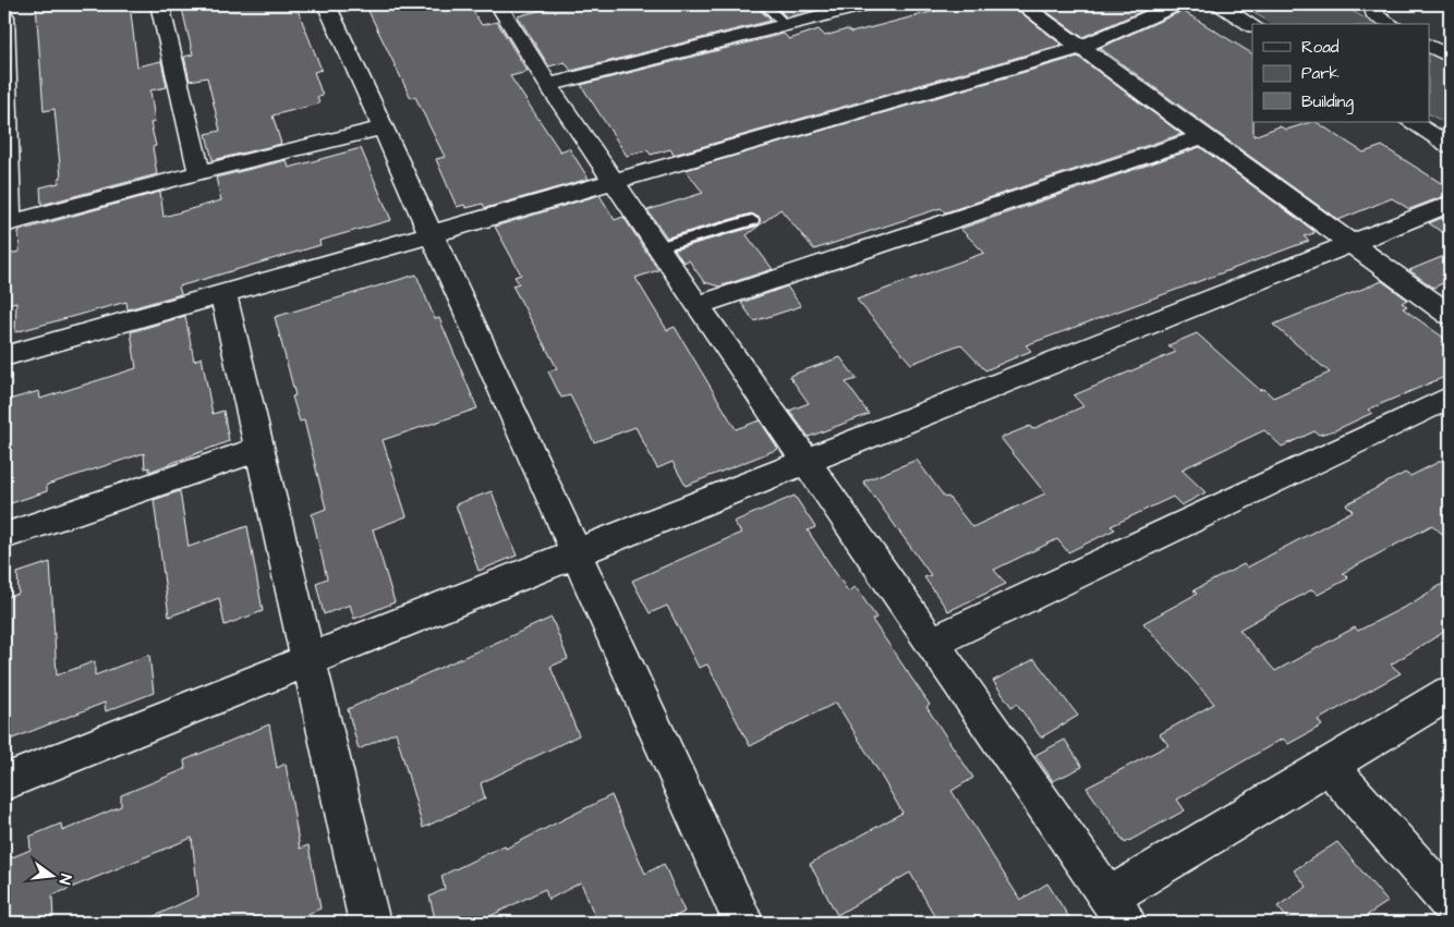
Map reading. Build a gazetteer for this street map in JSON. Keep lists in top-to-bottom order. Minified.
{"legend":["Road","Park","Building"],"north":"right"}
